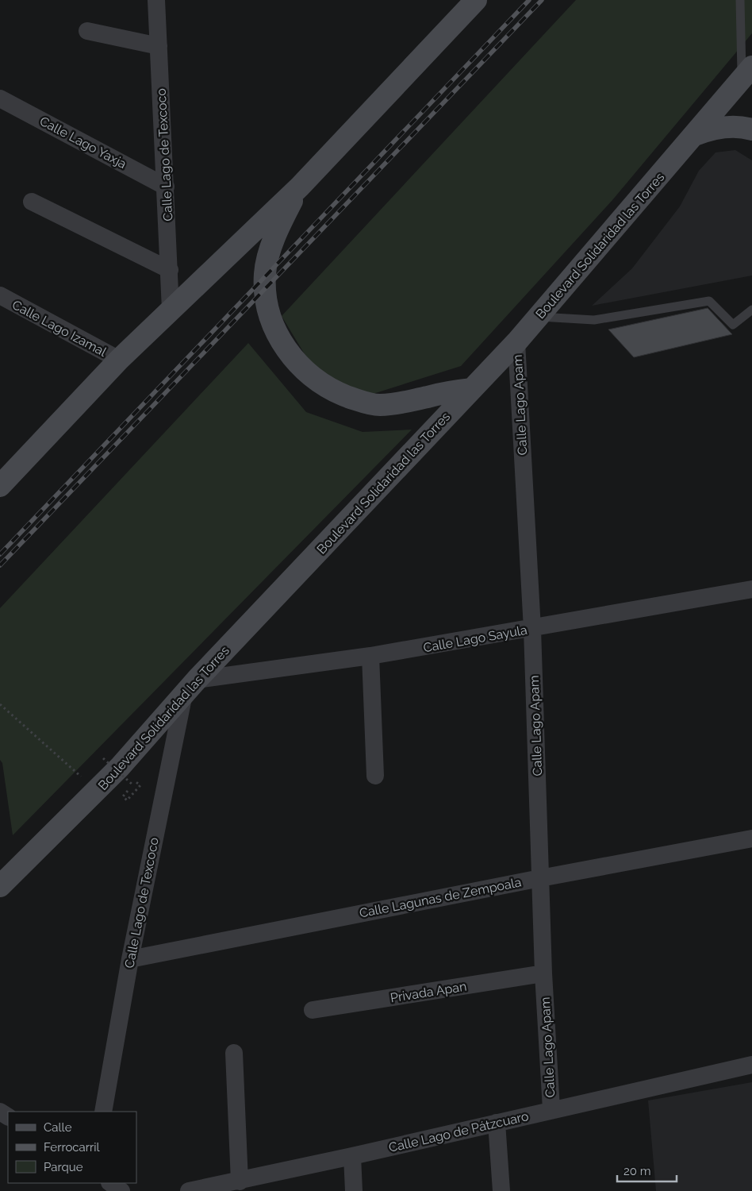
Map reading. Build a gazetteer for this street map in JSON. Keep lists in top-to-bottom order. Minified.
{"streets":{"main road":["Boulevard Solidaridad las Torres"],"street":["Calle Lago Yaxja","Calle Lago de Texcoco","Calle Lago Izamal","Calle Lago Apam","Calle Lago Sayula","Calle Lagunas de Zempoala","Privada Apan","Calle Lago de Pátzcuaro"]},"crossings":[["Calle Lago Yaxja","Calle Lago de Texcoco"],["Calle Lago de Texcoco","Boulevard Solidaridad las Torres"],["Calle Lago de Texcoco","Calle Lago Sayula"],["Calle Lago de Texcoco","Calle Lagunas de Zempoala"],["Boulevard Solidaridad las Torres","Calle Lago Apam"],["Boulevard Solidaridad las Torres","Calle Lago Sayula"],["Calle Lago Apam","Calle Lago Sayula"],["Calle Lago Apam","Calle Lagunas de Zempoala"],["Calle Lago Apam","Privada Apan"],["Calle Lago Apam","Calle Lago de Pátzcuaro"]],"legend":["Calle","Ferrocarril","Parque"],"scale_bar":"20 m"}
